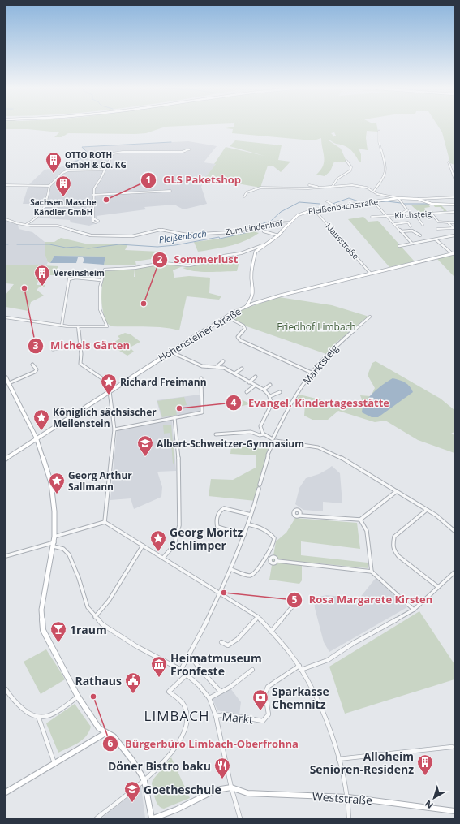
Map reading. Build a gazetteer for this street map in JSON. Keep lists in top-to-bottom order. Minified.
{"streets":{"main road":["Pleißenbachstraße","Hohensteiner Straße","Weststraße"],"street":["Kirchsteig","Zum Lindenhof","Klausstraße","Marktsteig","Markt"]},"crossings":[["Pleißenbachstraße","Zum Lindenhof"],["Pleißenbachstraße","Klausstraße"],["Pleißenbachstraße","Hohensteiner Straße"],["Klausstraße","Hohensteiner Straße"]],"districts":["LIMBACH"],"water":["Pleißenbach"],"parks":["Friedhof Limbach"],"places":{"building":["OTTO ROTH GmbH & Co. KG","Sachsen Masche Kändler GmbH","Vereinsheim","Alloheim Senioren-Residenz"],"other":["GLS Paketshop","Michels Gärten","Sommerlust","Evangel. Kindertagesstätte","Rosa Margarete Kirsten","Bürgerbüro Limbach-Oberfrohna"],"place":["Richard Freimann","Königlich sächsischer Meilenstein","Georg Arthur Sallmann","Georg Moritz Schlimper"],"school or university":["Albert-Schweitzer-Gymnasium","Goetheschule"],"bar":["1raum"],"museum":["Heimatmuseum Fronfeste"],"public building":["Rathaus"],"bank":["Sparkasse Chemnitz"],"restaurant":["Döner Bistro baku"]},"north":"bottom left"}
